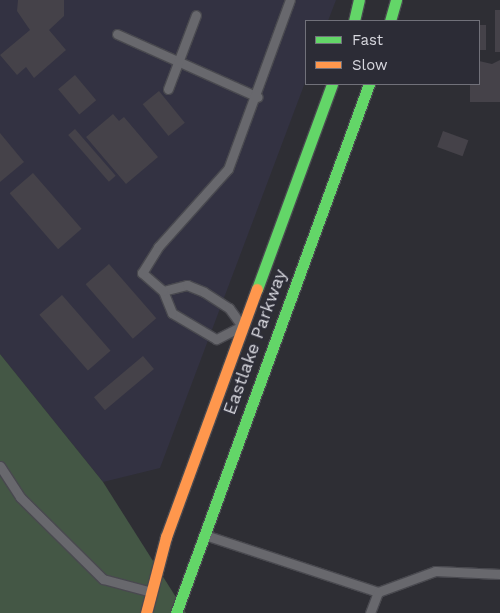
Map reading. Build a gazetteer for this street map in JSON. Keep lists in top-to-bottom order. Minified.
{"streets":{"main road":["Eastlake Parkway"]},"legend":["Fast","Slow"]}
